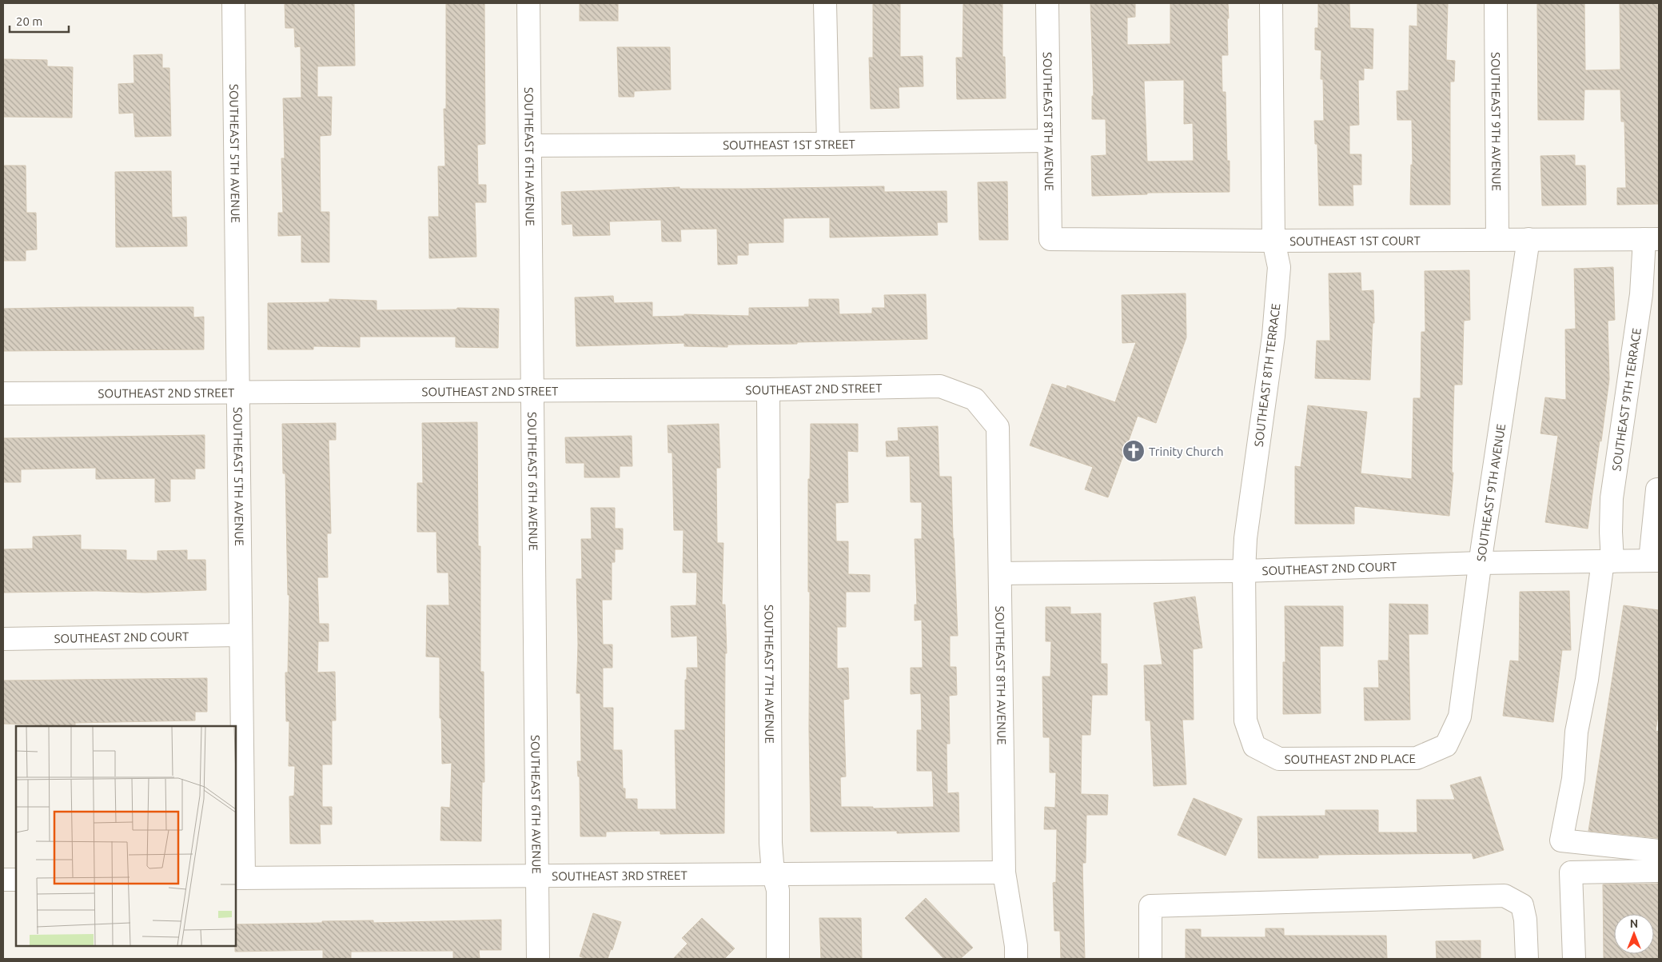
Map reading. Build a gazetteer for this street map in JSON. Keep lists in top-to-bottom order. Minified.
{"streets":{"street":["SOUTHEAST 8TH AVENUE","SOUTHEAST 9TH AVENUE","SOUTHEAST 1ST STREET","SOUTHEAST 5TH AVENUE","SOUTHEAST 6TH AVENUE","SOUTHEAST 1ST COURT","SOUTHEAST 8TH TERRACE","SOUTHEAST 2ND STREET","SOUTHEAST 9TH TERRACE","SOUTHEAST 2ND COURT","SOUTHEAST 7TH AVENUE","SOUTHEAST 2ND PLACE","SOUTHEAST 3RD STREET"]},"crossings":[["SOUTHEAST 8TH AVENUE","SOUTHEAST 1ST STREET"],["SOUTHEAST 8TH AVENUE","SOUTHEAST 1ST COURT"],["SOUTHEAST 8TH AVENUE","SOUTHEAST 2ND STREET"],["SOUTHEAST 8TH AVENUE","SOUTHEAST 2ND COURT"],["SOUTHEAST 8TH AVENUE","SOUTHEAST 3RD STREET"],["SOUTHEAST 9TH AVENUE","SOUTHEAST 1ST COURT"],["SOUTHEAST 9TH AVENUE","SOUTHEAST 2ND COURT"],["SOUTHEAST 9TH AVENUE","SOUTHEAST 2ND PLACE"],["SOUTHEAST 1ST STREET","SOUTHEAST 6TH AVENUE"],["SOUTHEAST 5TH AVENUE","SOUTHEAST 2ND STREET"],["SOUTHEAST 5TH AVENUE","SOUTHEAST 2ND COURT"],["SOUTHEAST 5TH AVENUE","SOUTHEAST 3RD STREET"],["SOUTHEAST 6TH AVENUE","SOUTHEAST 2ND STREET"],["SOUTHEAST 6TH AVENUE","SOUTHEAST 3RD STREET"],["SOUTHEAST 1ST COURT","SOUTHEAST 8TH TERRACE"],["SOUTHEAST 1ST COURT","SOUTHEAST 9TH TERRACE"],["SOUTHEAST 8TH TERRACE","SOUTHEAST 2ND COURT"],["SOUTHEAST 8TH TERRACE","SOUTHEAST 2ND PLACE"],["SOUTHEAST 2ND STREET","SOUTHEAST 7TH AVENUE"],["SOUTHEAST 9TH TERRACE","SOUTHEAST 2ND COURT"],["SOUTHEAST 7TH AVENUE","SOUTHEAST 3RD STREET"]],"places":{"church":["Trinity Church"]},"scale_bar":"20 m","north":"top"}
